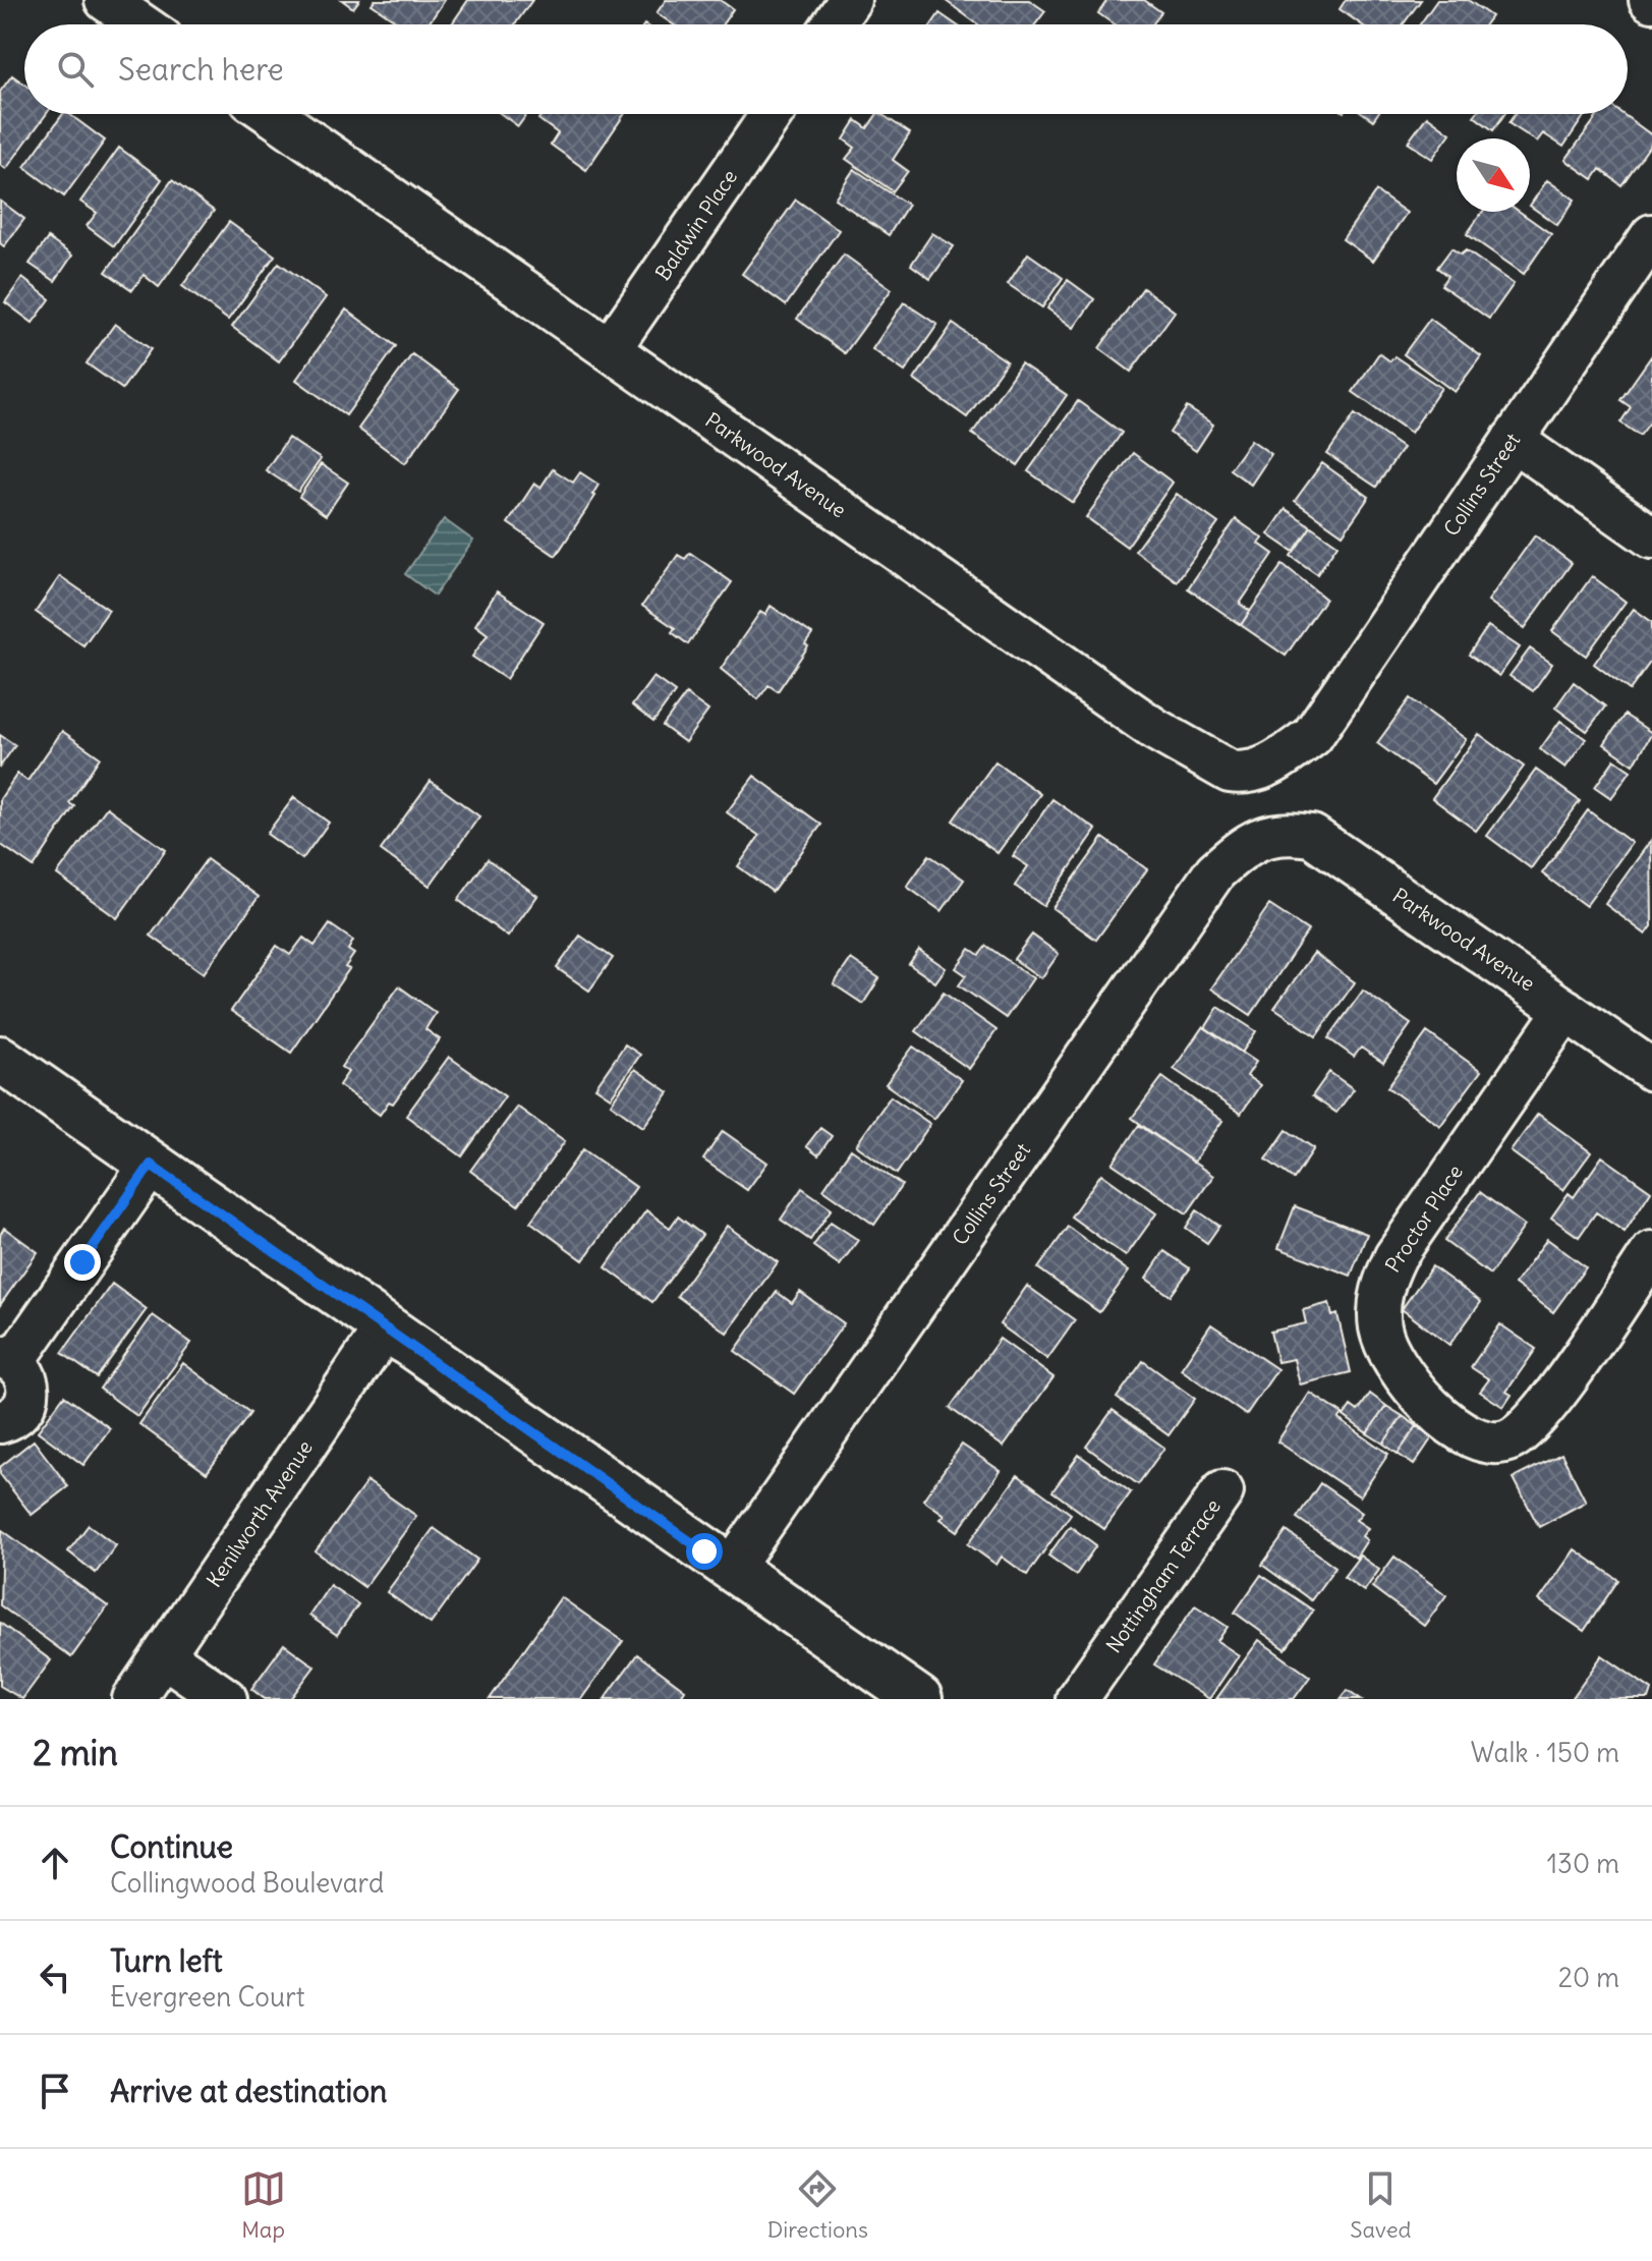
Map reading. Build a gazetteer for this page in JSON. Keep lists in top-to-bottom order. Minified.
{"streets":{"street":["Baldwin Place","Parkwood Avenue","Collins Street","Proctor Place","Kenilworth Avenue","Nottingham Terrace"]},"crossings":[["Baldwin Place","Parkwood Avenue"],["Parkwood Avenue","Collins Street"],["Parkwood Avenue","Proctor Place"]],"north":"bottom right","page":{"search":"Search here","heading":["2 min","Walk · 150 m"],"list":[["Continue","Collingwood Boulevard","130 m"],["Turn left","Evergreen Court","20 m"],"Arrive at destination"],"nav":["Map","Directions","Saved"]}}
